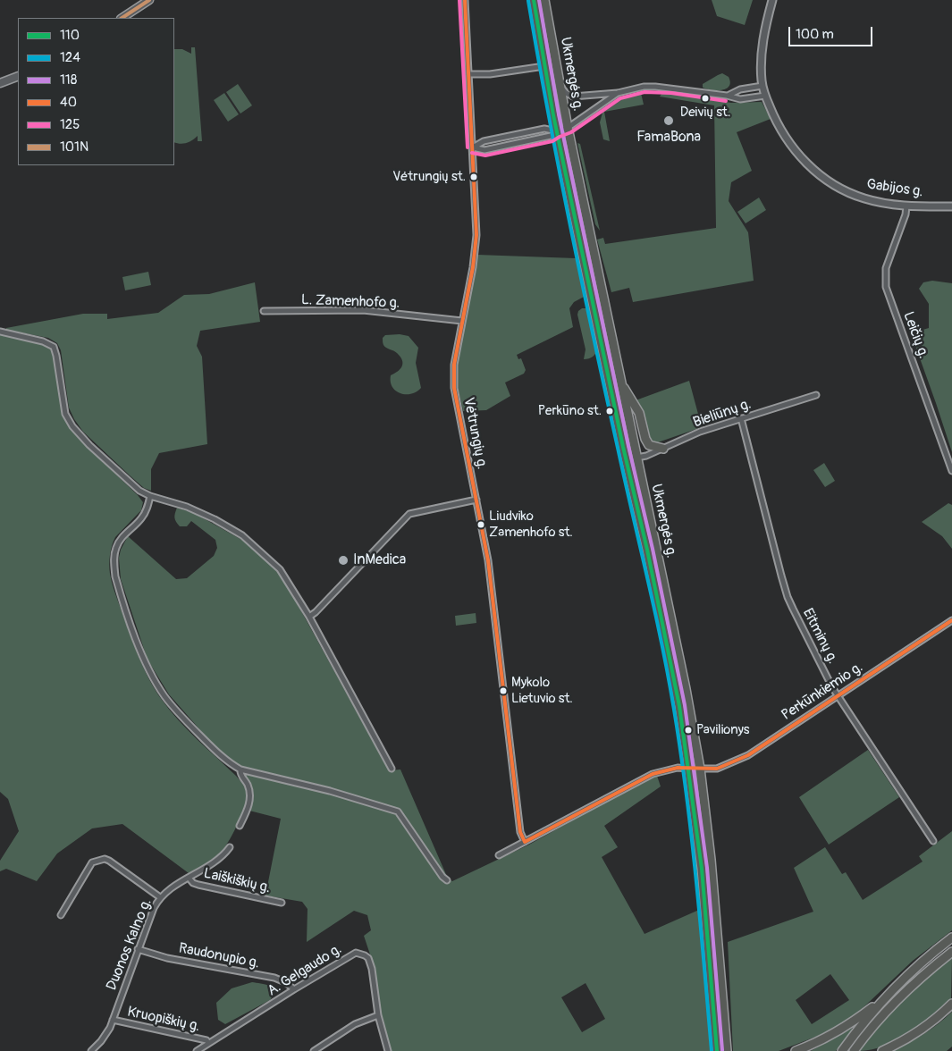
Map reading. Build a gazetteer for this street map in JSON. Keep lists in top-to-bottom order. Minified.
{"streets":{"highway":["Ukmergės g."],"street":["Gabijos g.","L. Zamenhofo g.","Leičių g.","Bieliūnų g.","Vėtrungių g.","Eitminų g.","Perkūnkiemio g.","Laiškiškių g.","Duonos Kalno g.","Raudonupio g.","A. Gelgaudo g.","Kruopiškių g."]},"crossings":[["Ukmergės g.","Bieliūnų g."],["Ukmergės g.","Perkūnkiemio g."],["Gabijos g.","Leičių g."],["L. Zamenhofo g.","Vėtrungių g."],["Bieliūnų g.","Eitminų g."],["Eitminų g.","Perkūnkiemio g."],["Laiškiškių g.","Duonos Kalno g."],["Duonos Kalno g.","Raudonupio g."],["Duonos Kalno g.","Kruopiškių g."],["Raudonupio g.","A. Gelgaudo g."],["A. Gelgaudo g.","Kruopiškių g."]],"places":["Deivių st.","FamaBona","Vėtrungių st.","Perkūno st.","Liudviko Zamenhofo st.","InMedica","Mykolo Lietuvio st.","Pavilionys"],"lines":["transit line 110","transit line 118","transit line 40","transit line 125","transit line 101N","transit line 124"],"legend":["110","124","118","40","125","101N"],"scale_bar":"100 m"}
